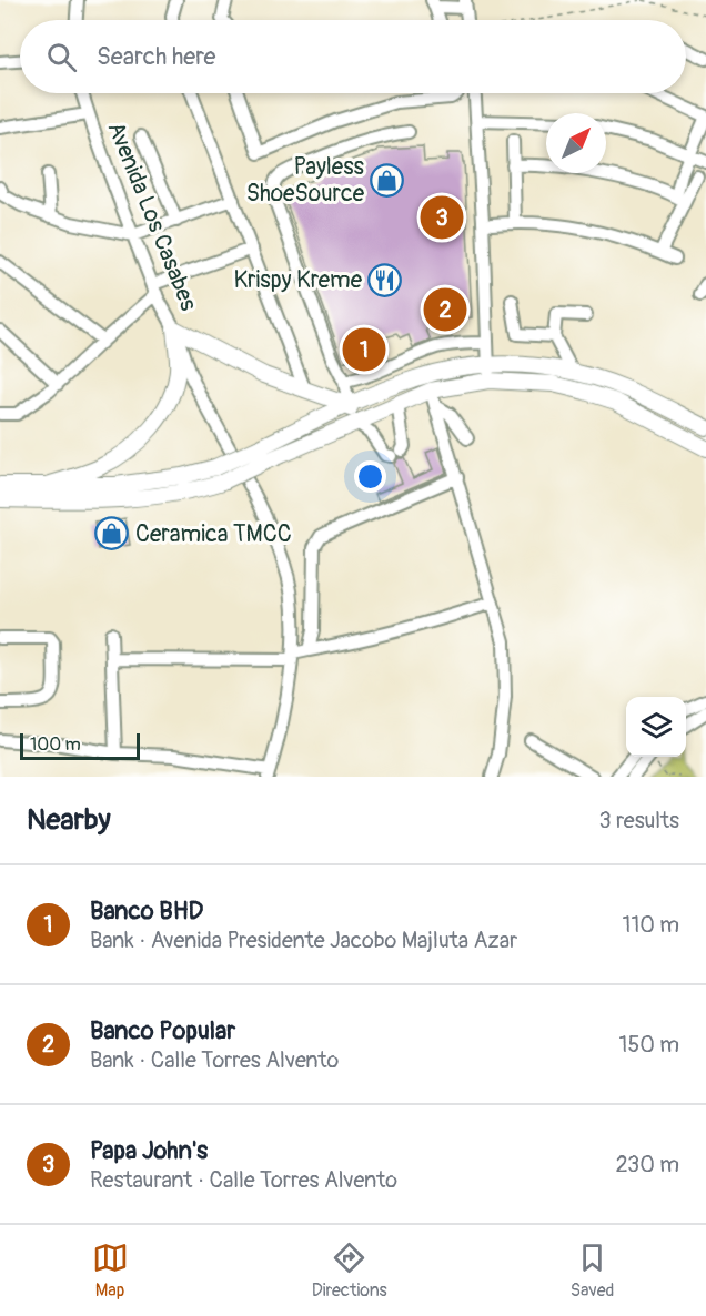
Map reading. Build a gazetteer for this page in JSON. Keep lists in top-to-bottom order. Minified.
{"streets":{"street":["Avenida Los Casabes"]},"places":{"shop":["Payless ShoeSource","Ceramica TMCC"],"restaurant":["Krispy Kreme"]},"scale_bar":"100 m","north":"top right","page":{"search":"Search here","pins":["3","2","1"],"scale":"100 m","heading":["Nearby","3 results"],"list":[{"mark":"1","name":"Banco BHD","note":"Bank · Avenida Presidente Jacobo Majluta Azar","value":"110 m"},{"mark":"2","name":"Banco Popular","note":"Bank · Calle Torres Alvento","value":"150 m"},{"mark":"3","name":"Papa John's","note":"Restaurant · Calle Torres Alvento","value":"230 m"}],"nav":["Map","Directions","Saved"]}}
